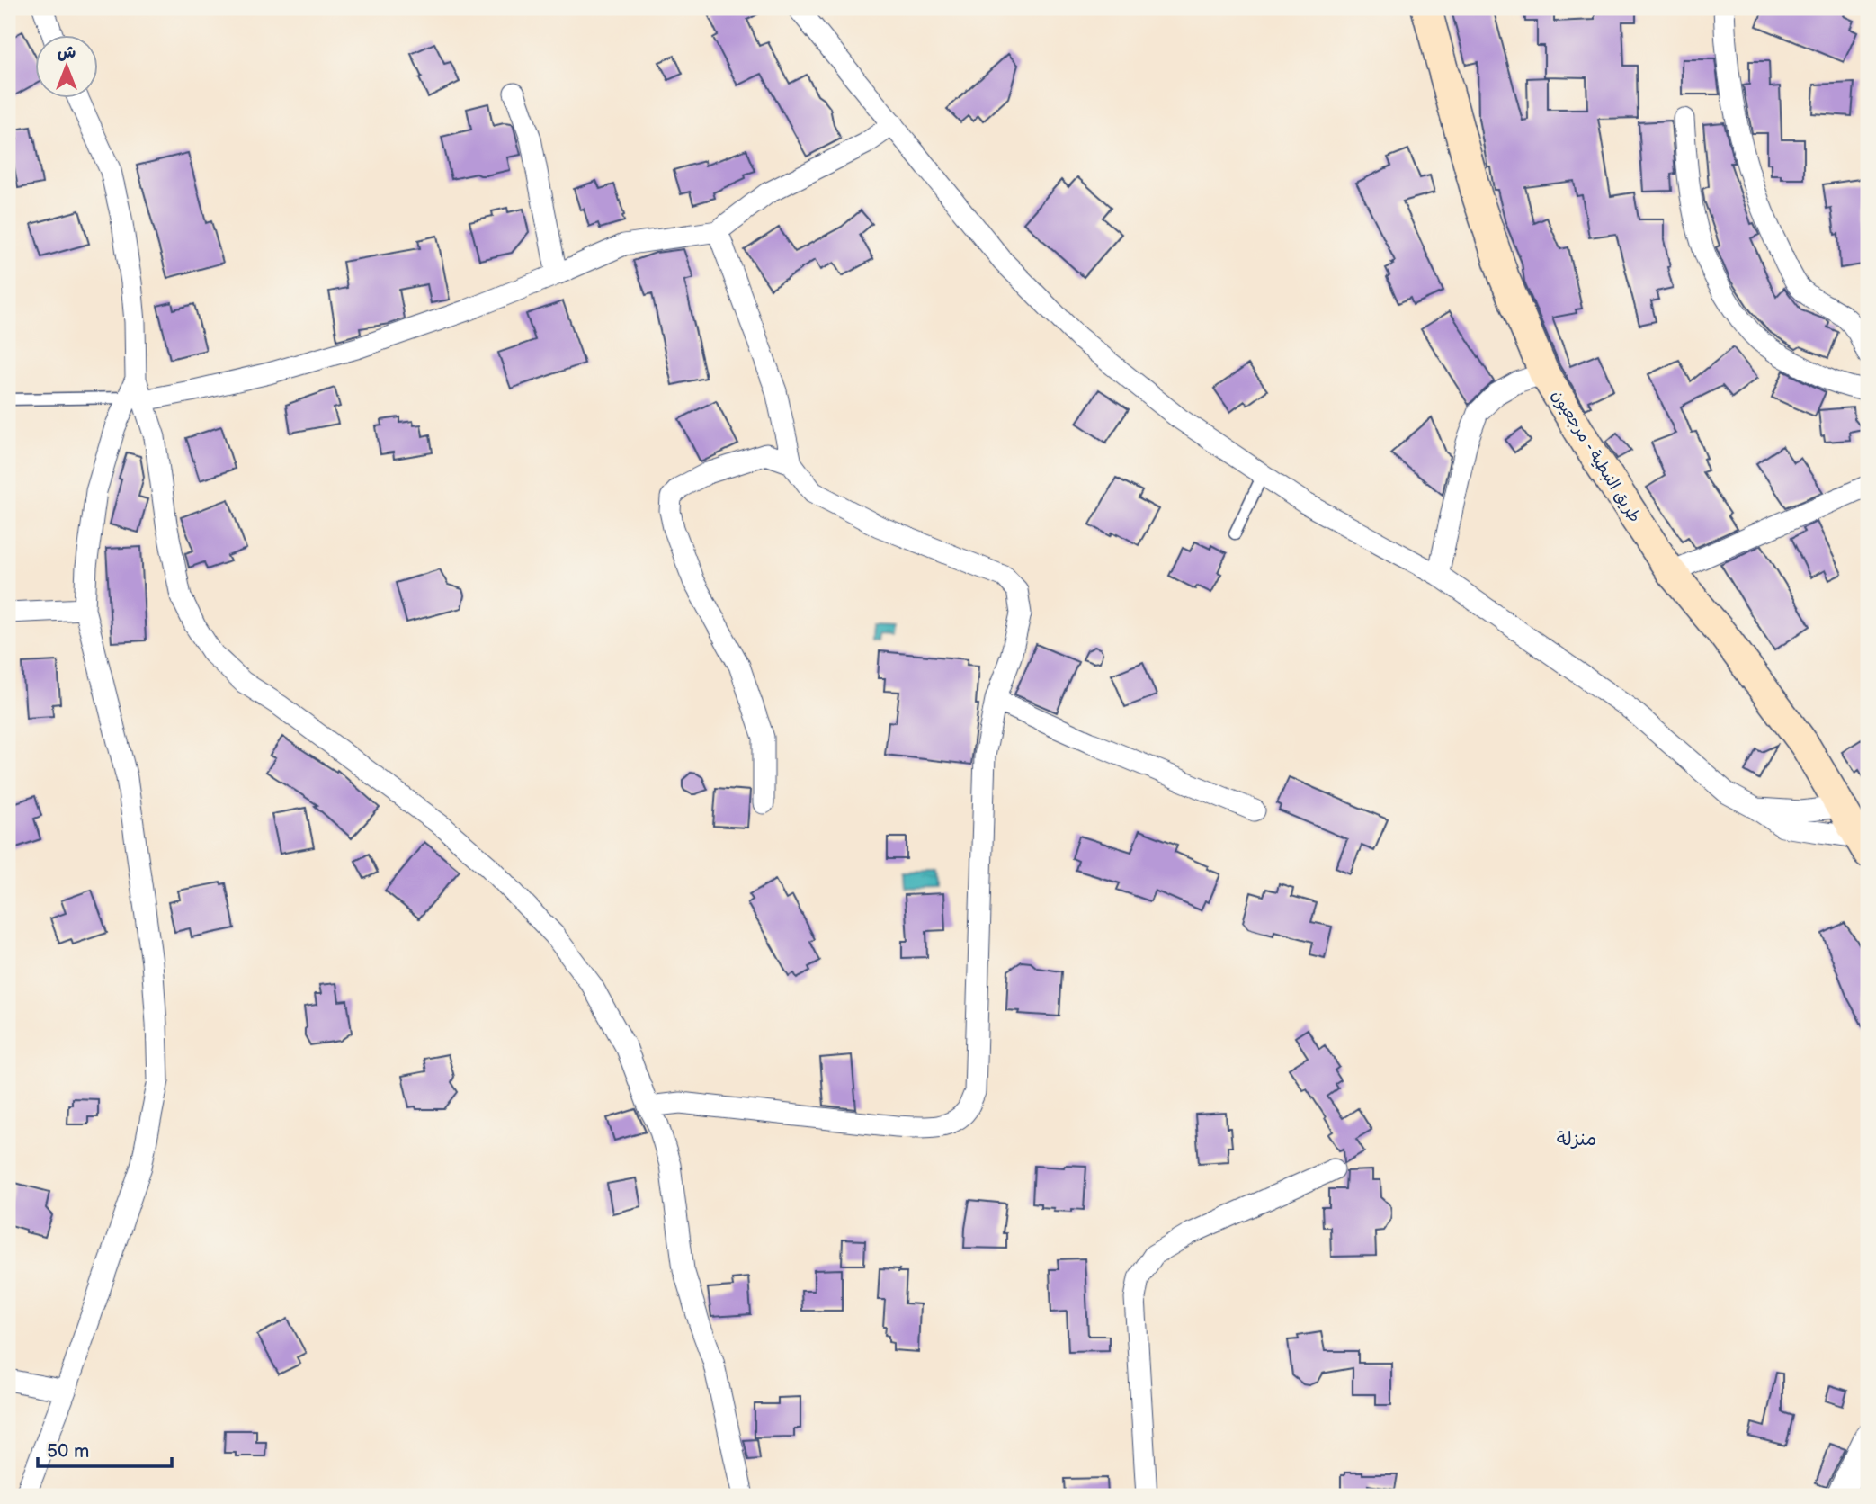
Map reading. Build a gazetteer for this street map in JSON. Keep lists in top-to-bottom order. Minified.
{"streets":{"main road":["طريق النبطية - مرجعيون"]},"districts":["منزلة"],"scale_bar":"50 m","north":"top"}
